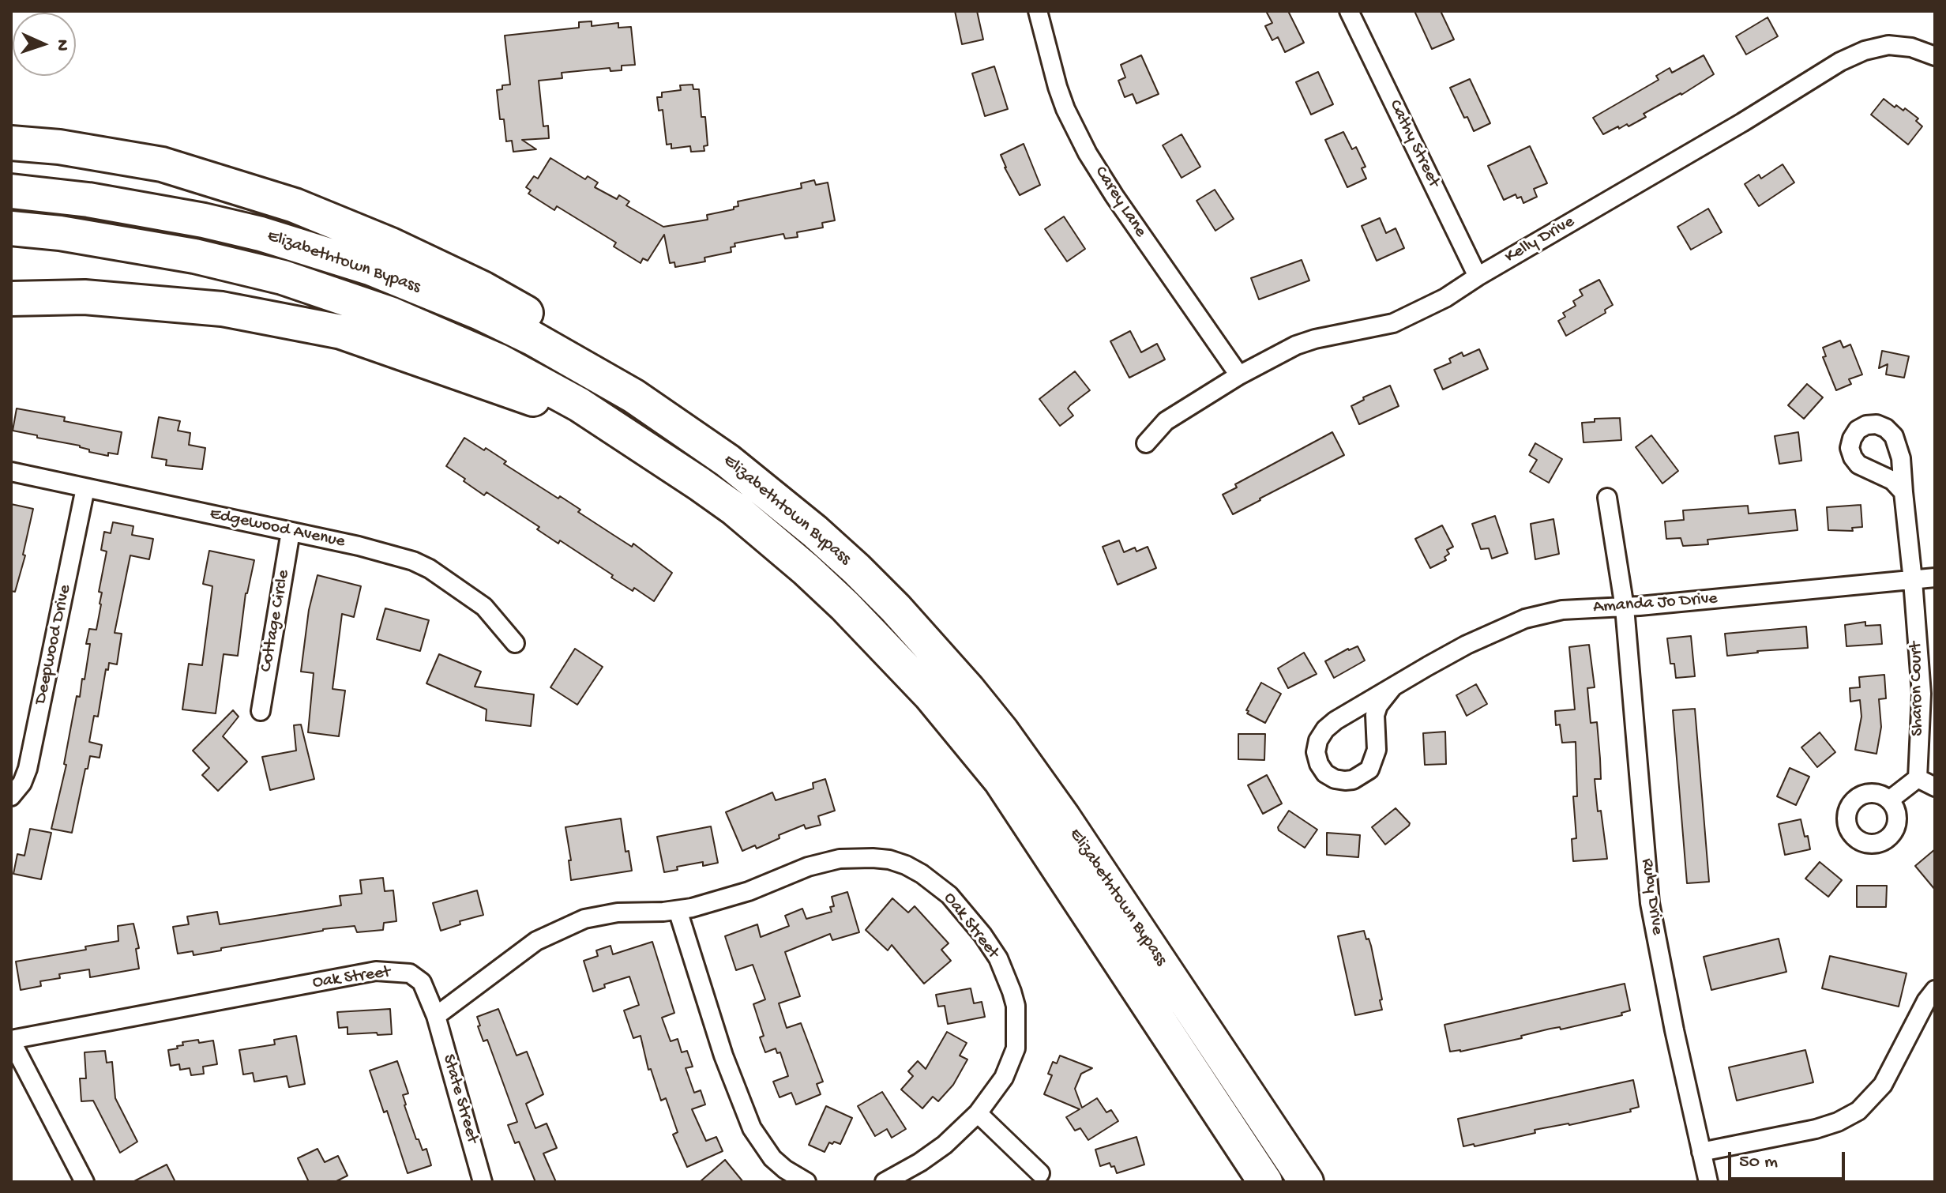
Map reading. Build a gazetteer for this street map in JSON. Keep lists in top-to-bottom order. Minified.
{"streets":{"highway":["Elizabethtown Bypass"],"street":["Cathy Street","Carey Lane","Kelly Drive","Edgewood Avenue","Amanda Jo Drive","Cottage Circle","Deepwood Drive","Sharon Court","Ruby Drive","Oak Street","State Street"]},"crossings":[["Cathy Street","Kelly Drive"],["Carey Lane","Kelly Drive"],["Edgewood Avenue","Cottage Circle"],["Edgewood Avenue","Deepwood Drive"],["Amanda Jo Drive","Sharon Court"],["Amanda Jo Drive","Ruby Drive"],["Oak Street","State Street"]],"scale_bar":"50 m","north":"right"}
